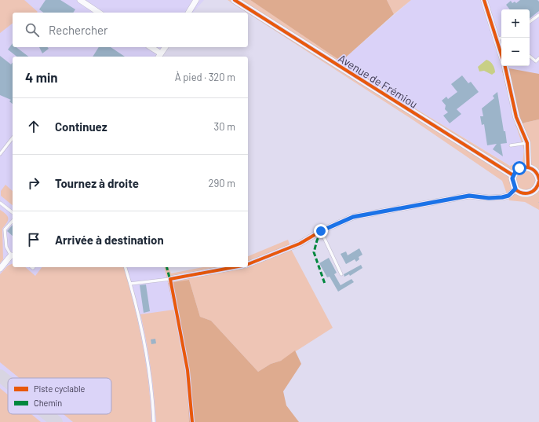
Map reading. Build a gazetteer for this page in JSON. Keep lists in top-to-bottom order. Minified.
{"streets":{"main road":["Avenue de Frémiou"]},"legend":["Piste cyclable","Chemin"],"page":{"map_buttons":["+","−"],"search":"Rechercher","heading":["4 min","À pied · 320 m"],"list":[["Continuez","30 m"],["Tournez à droite","290 m"],"Arrivée à destination"]}}
